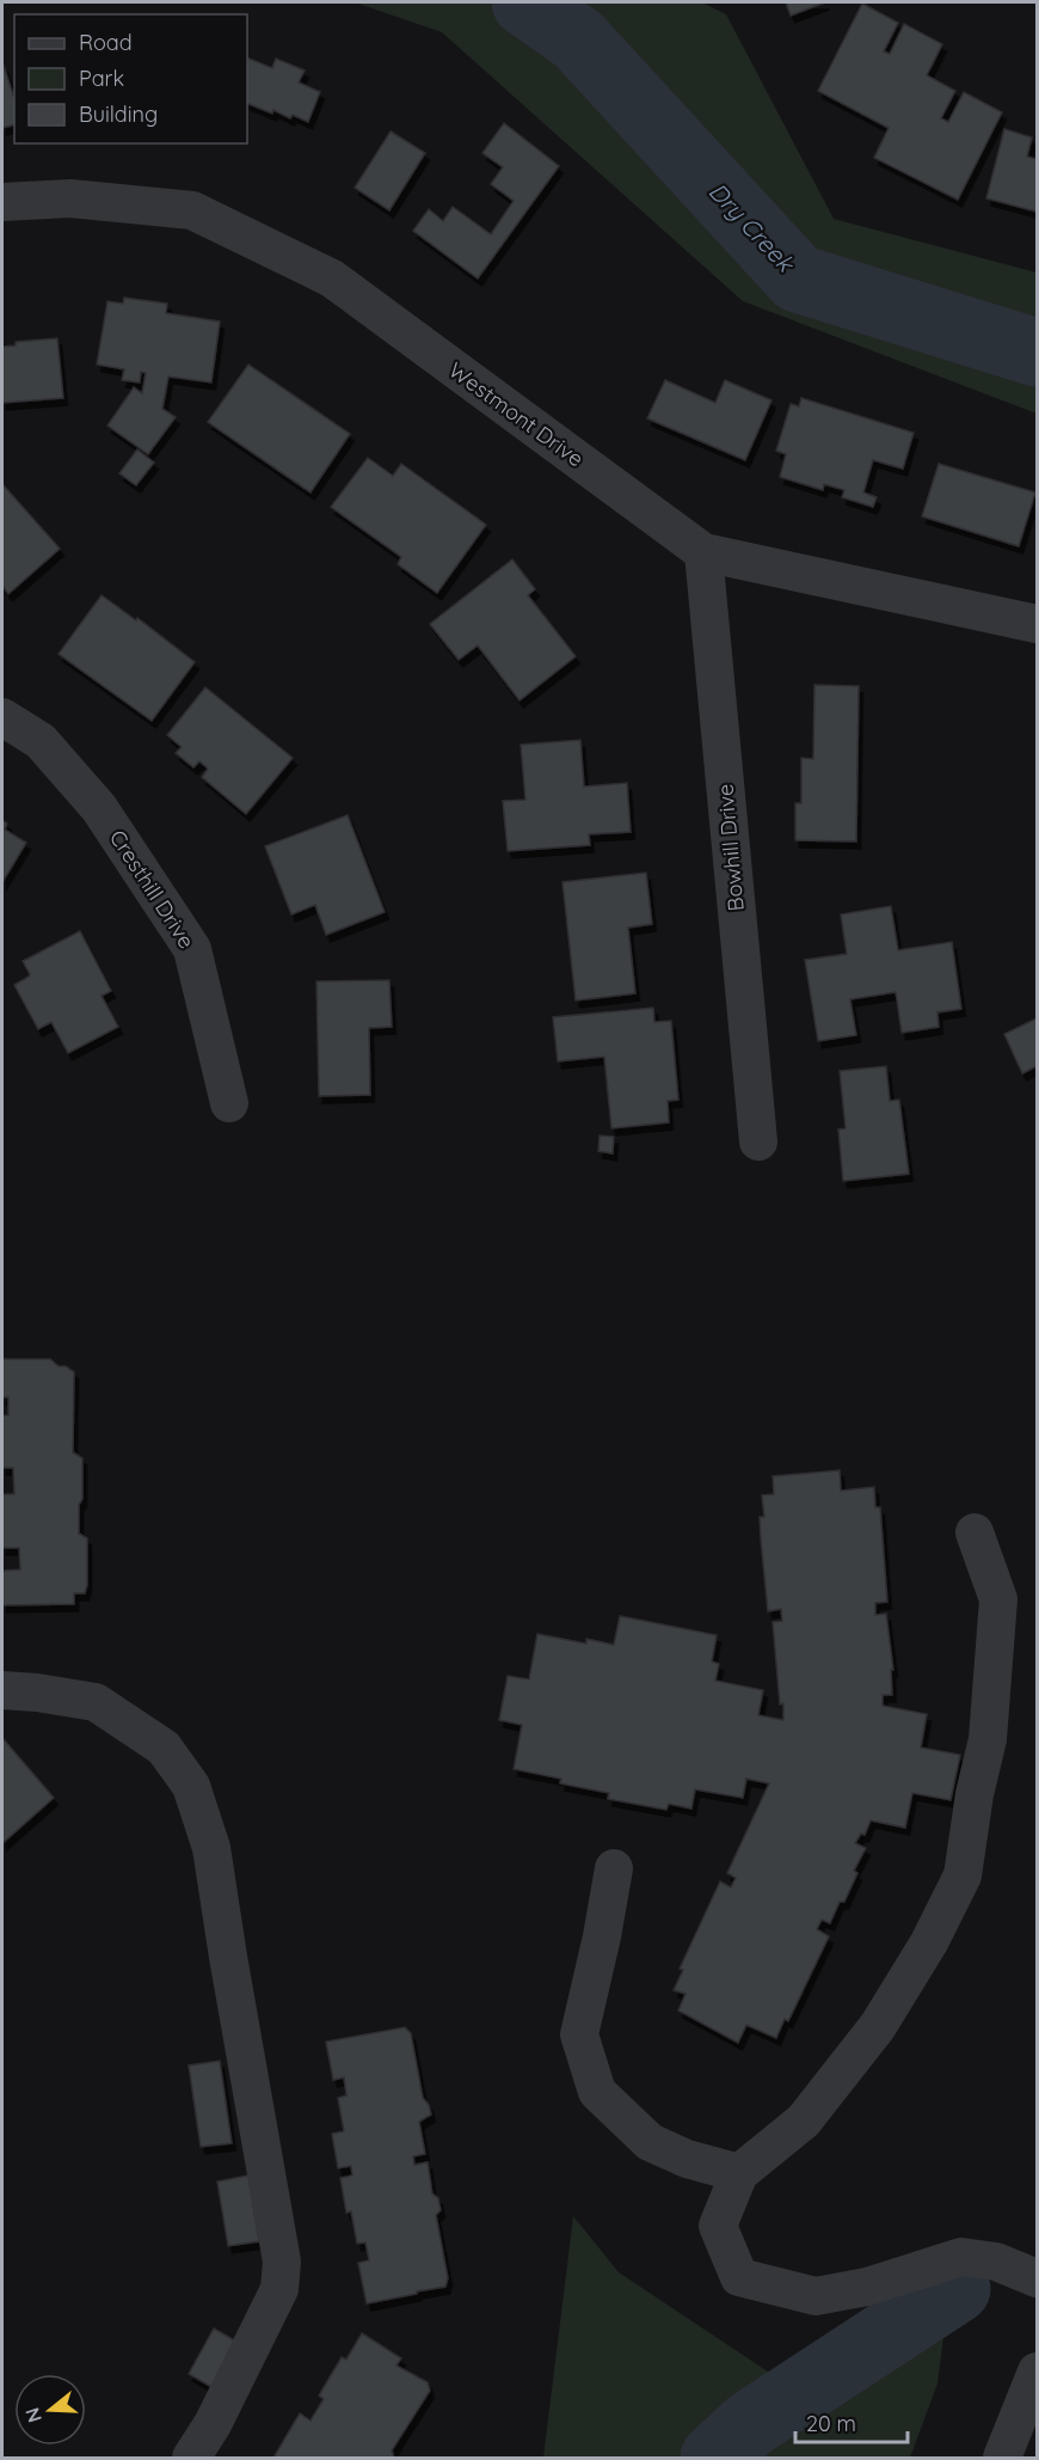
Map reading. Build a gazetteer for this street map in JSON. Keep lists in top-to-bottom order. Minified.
{"streets":{"street":["Westmont Drive","Bowhill Drive","Cresthill Drive"]},"crossings":[["Westmont Drive","Bowhill Drive"]],"water":["Dry Creek"],"legend":["Road","Park","Building"],"scale_bar":"20 m","north":"left"}
